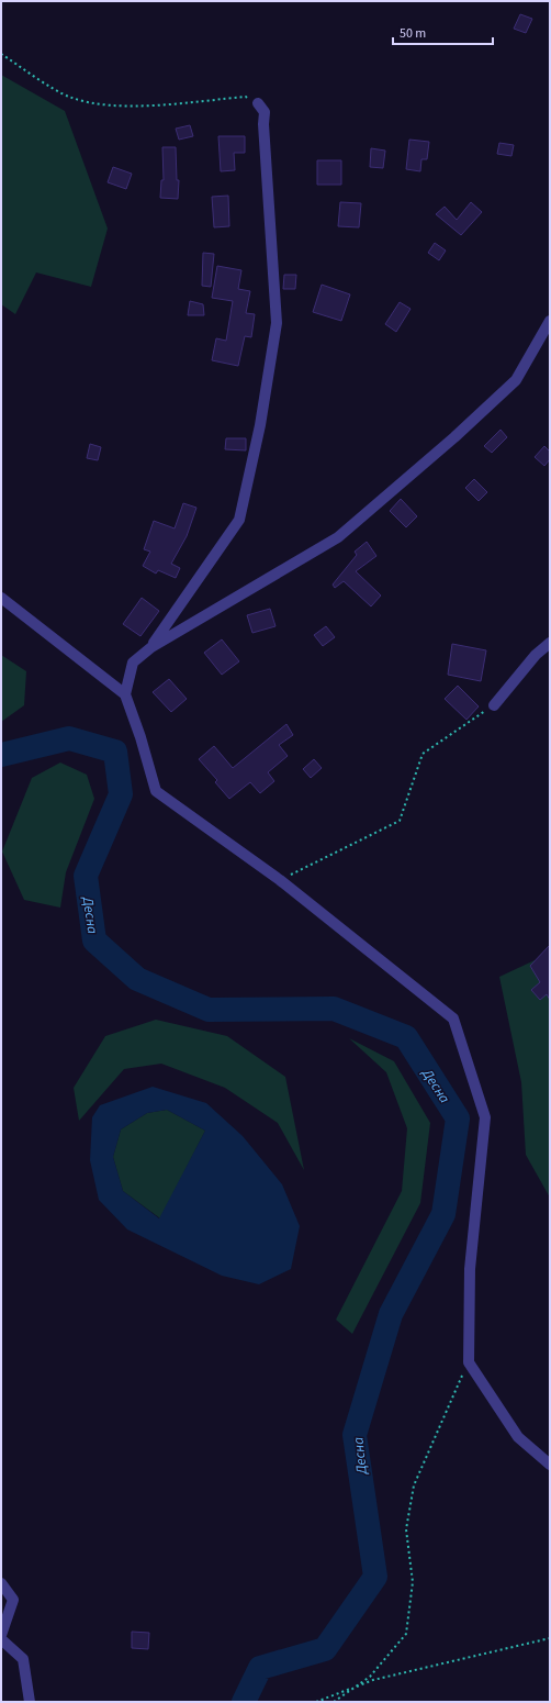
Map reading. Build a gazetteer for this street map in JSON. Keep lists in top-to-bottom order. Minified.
{"water":["Десна"],"scale_bar":"50 m"}
